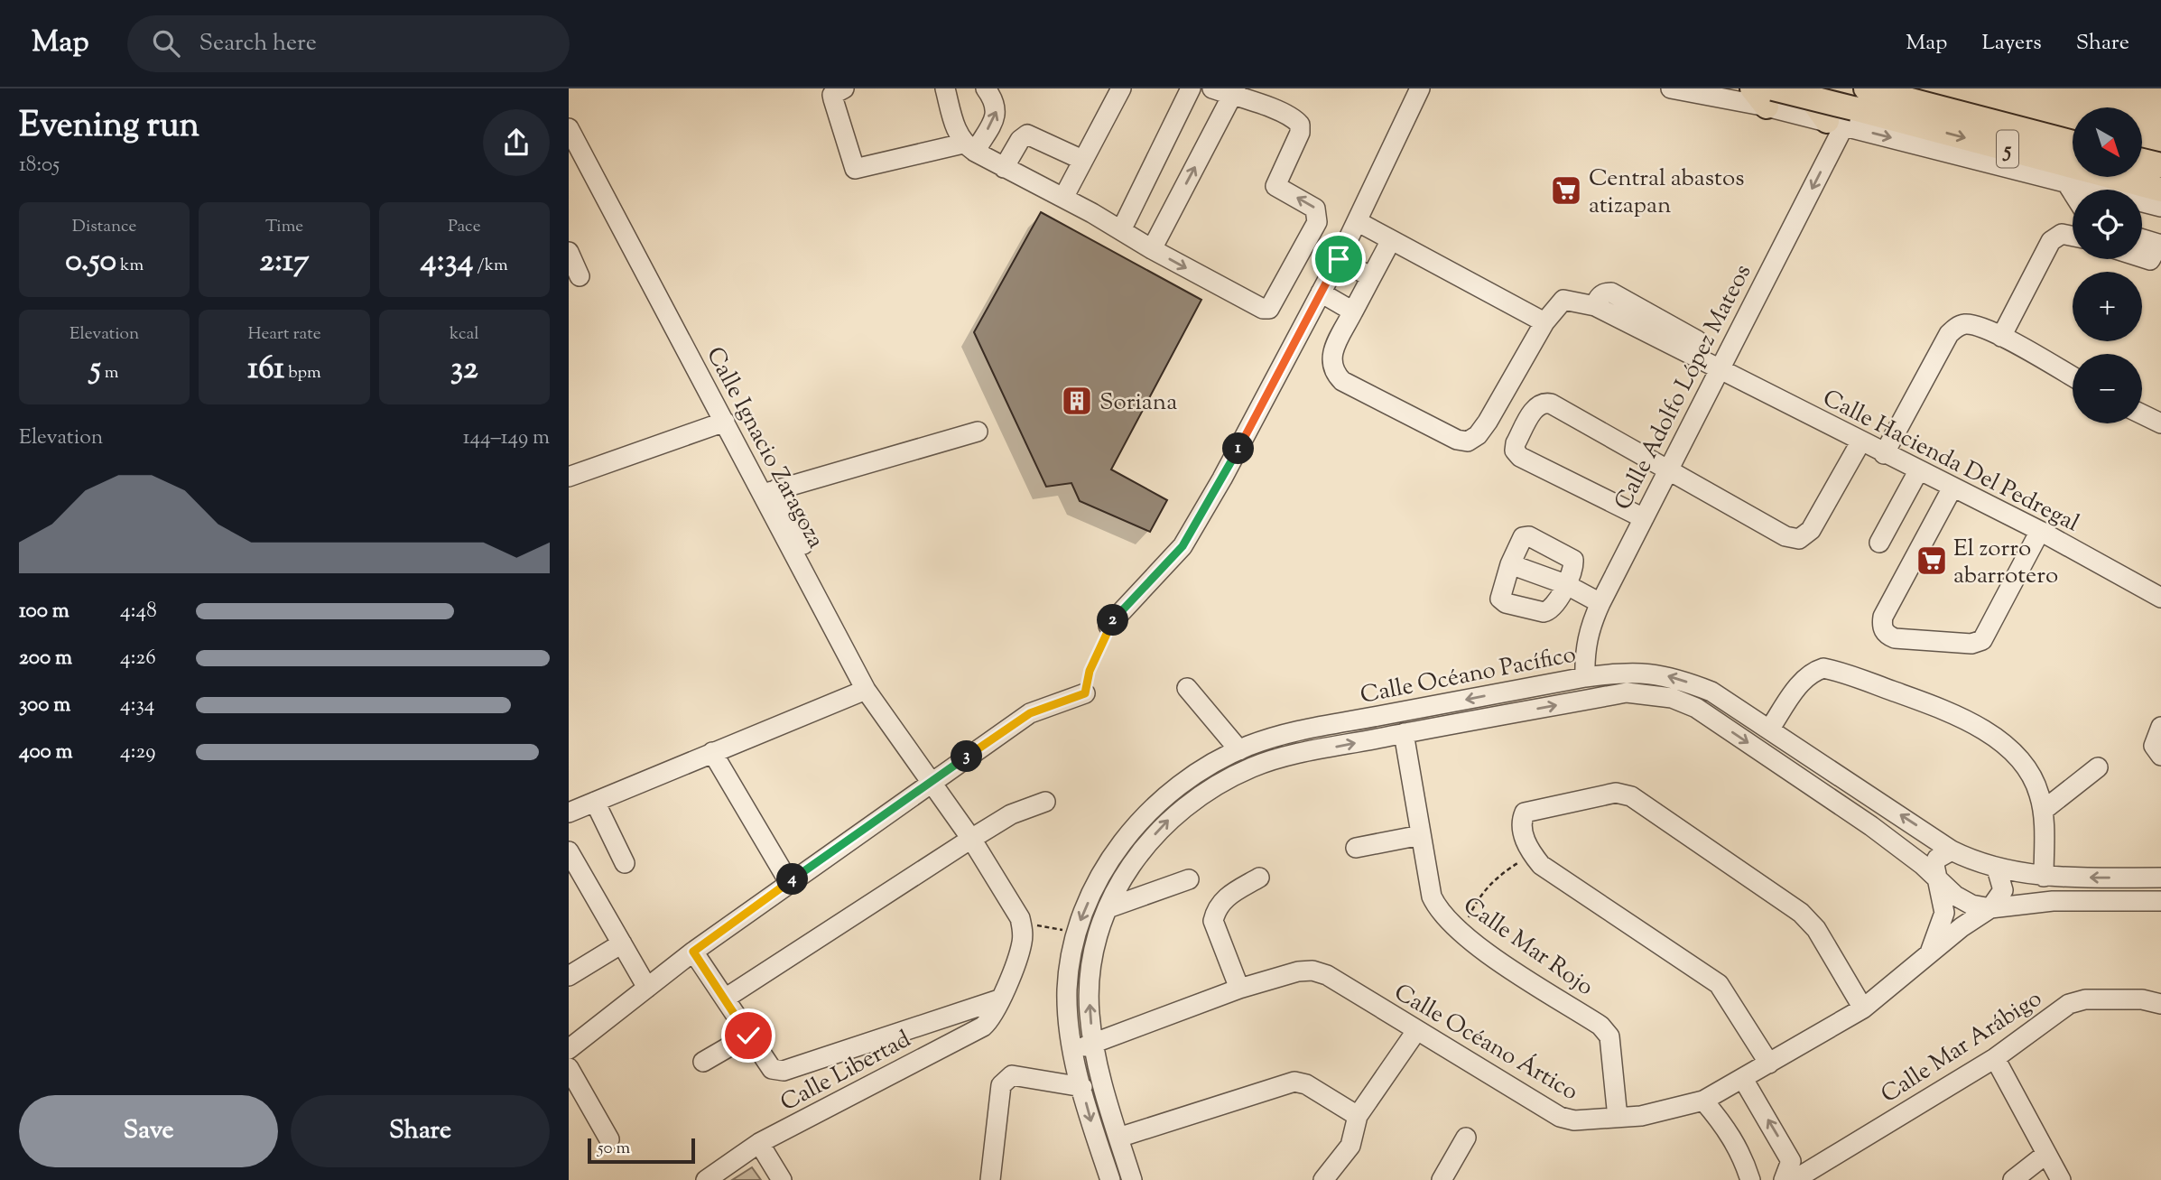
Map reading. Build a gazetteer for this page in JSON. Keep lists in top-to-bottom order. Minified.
{"streets":{"main road":["5"],"street":["Calle Adolfo López Mateos","Calle Ignacio Zaragoza","Calle Hacienda Del Pedregal","Calle Océano Pacífico","Calle Mar Rojo","Calle Océano Ártico","Calle Mar Arábigo","Calle Libertad"]},"crossings":[["5","Calle Adolfo López Mateos"],["Calle Adolfo López Mateos","Calle Hacienda Del Pedregal"],["Calle Adolfo López Mateos","Calle Océano Pacífico"],["Calle Ignacio Zaragoza","Calle Libertad"],["Calle Océano Pacífico","Calle Mar Rojo"],["Calle Océano Pacífico","Calle Océano Ártico"],["Calle Mar Rojo","Calle Océano Ártico"]],"one_way":["Calle Adolfo López Mateos"],"places":{"supermarket":["Central abastos atizapan","El zorro abarrotero"],"building":["Soriana"]},"scale_bar":"50 m","north":"bottom right","page":{"header":"Map","search":"Search here","nav":["Map","Layers","Share"],"heading":["Evening run","18:05"],"map_buttons":["+","−"],"stats":[["Distance","0.50 km"],["Time","2:17"],["Pace","4:34 /km"],["Elevation","5 m"],["Heart rate","161 bpm"],["kcal","32"]],"chart":["Elevation","144–149 m"],"pins":["1","2","3","4"],"list":[{"name":"100 m","note":"4:48"},{"name":"200 m","note":"4:26"},{"name":"300 m","note":"4:34"},{"name":"400 m","note":"4:29"}],"buttons":["Save","Share"],"scale":"50 m"}}
